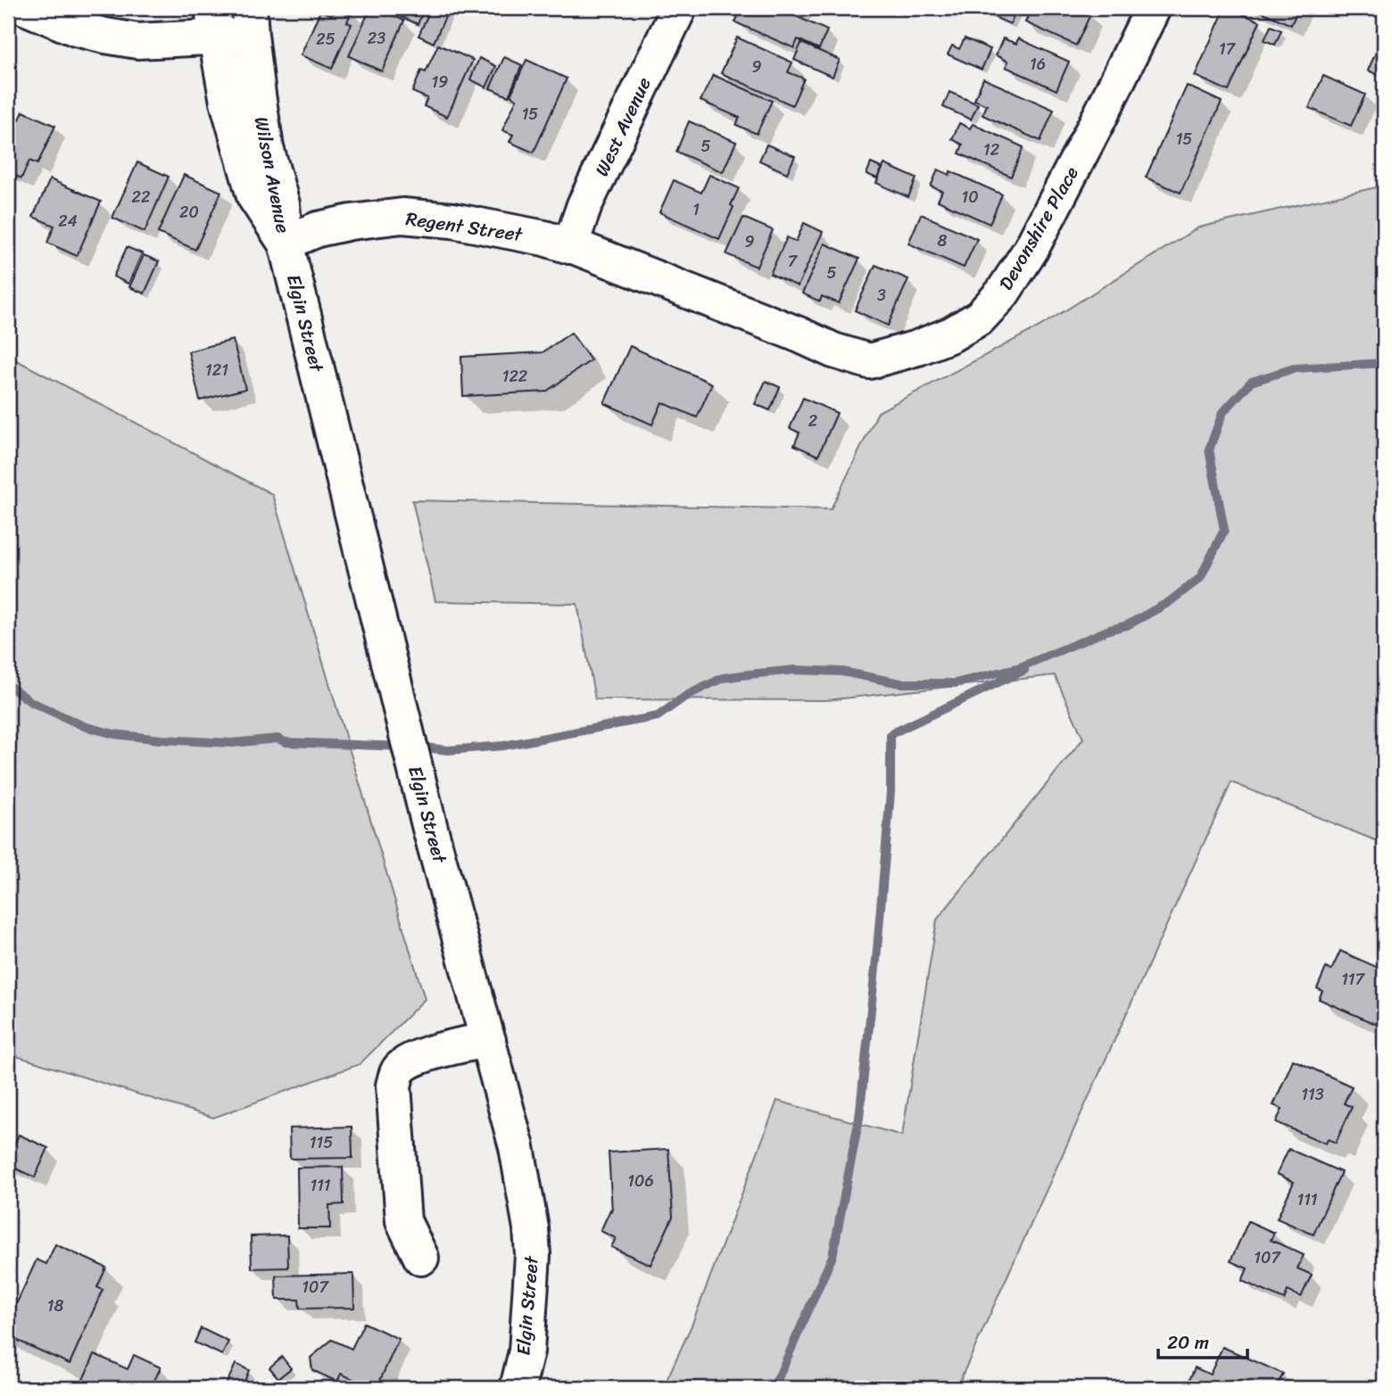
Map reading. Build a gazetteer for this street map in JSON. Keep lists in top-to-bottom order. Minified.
{"streets":{"street":["West Avenue","Wilson Avenue","Regent Street","Devonshire Place","Elgin Street"]},"crossings":[["West Avenue","Regent Street"],["West Avenue","Devonshire Place"],["Wilson Avenue","Regent Street"],["Wilson Avenue","Elgin Street"],["Regent Street","Devonshire Place"],["Regent Street","Elgin Street"]],"house_numbers":["23","25","17","16","9","19","15","15","5","12","22","10","1","20","24","8","9","7","5","3","121","122","2","117","113","115","106","111","111","107","107","18"],"scale_bar":"20 m"}
